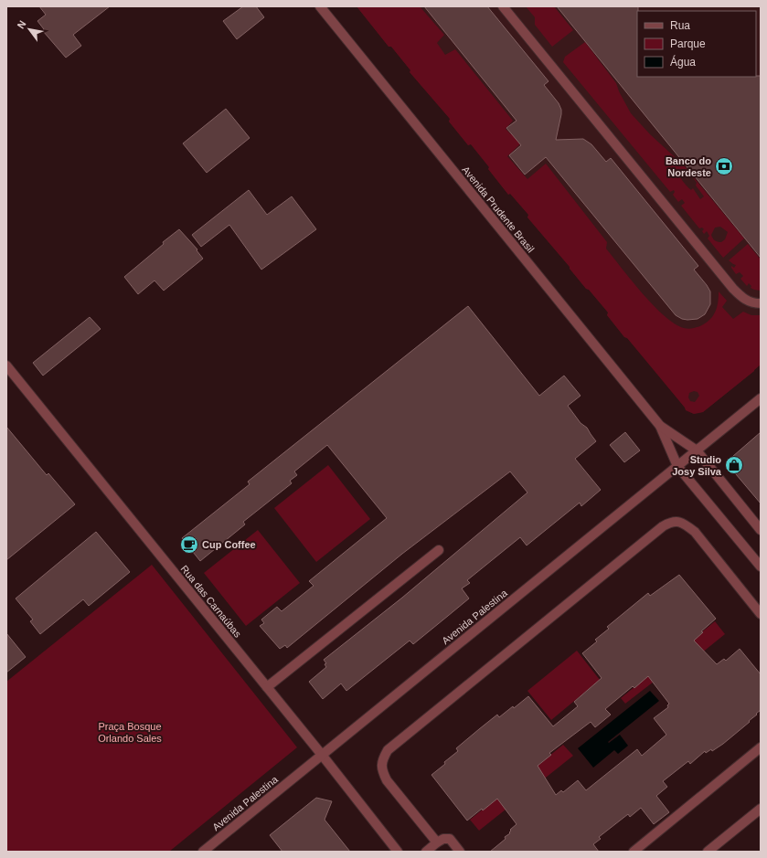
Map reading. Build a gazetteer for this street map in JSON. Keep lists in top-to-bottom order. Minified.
{"streets":{"street":["Avenida Prudente Brasil","Rua das Carnaúbas","Avenida Palestina"]},"crossings":[["Avenida Prudente Brasil","Avenida Palestina"],["Rua das Carnaúbas","Avenida Palestina"]],"parks":["Praça Bosque Orlando Sales"],"places":{"bank":["Banco do Nordeste"],"shop":["Studio Josy Silva"],"cafe":["Cup Coffee"]},"legend":["Rua","Parque","Água"],"north":"top left"}
